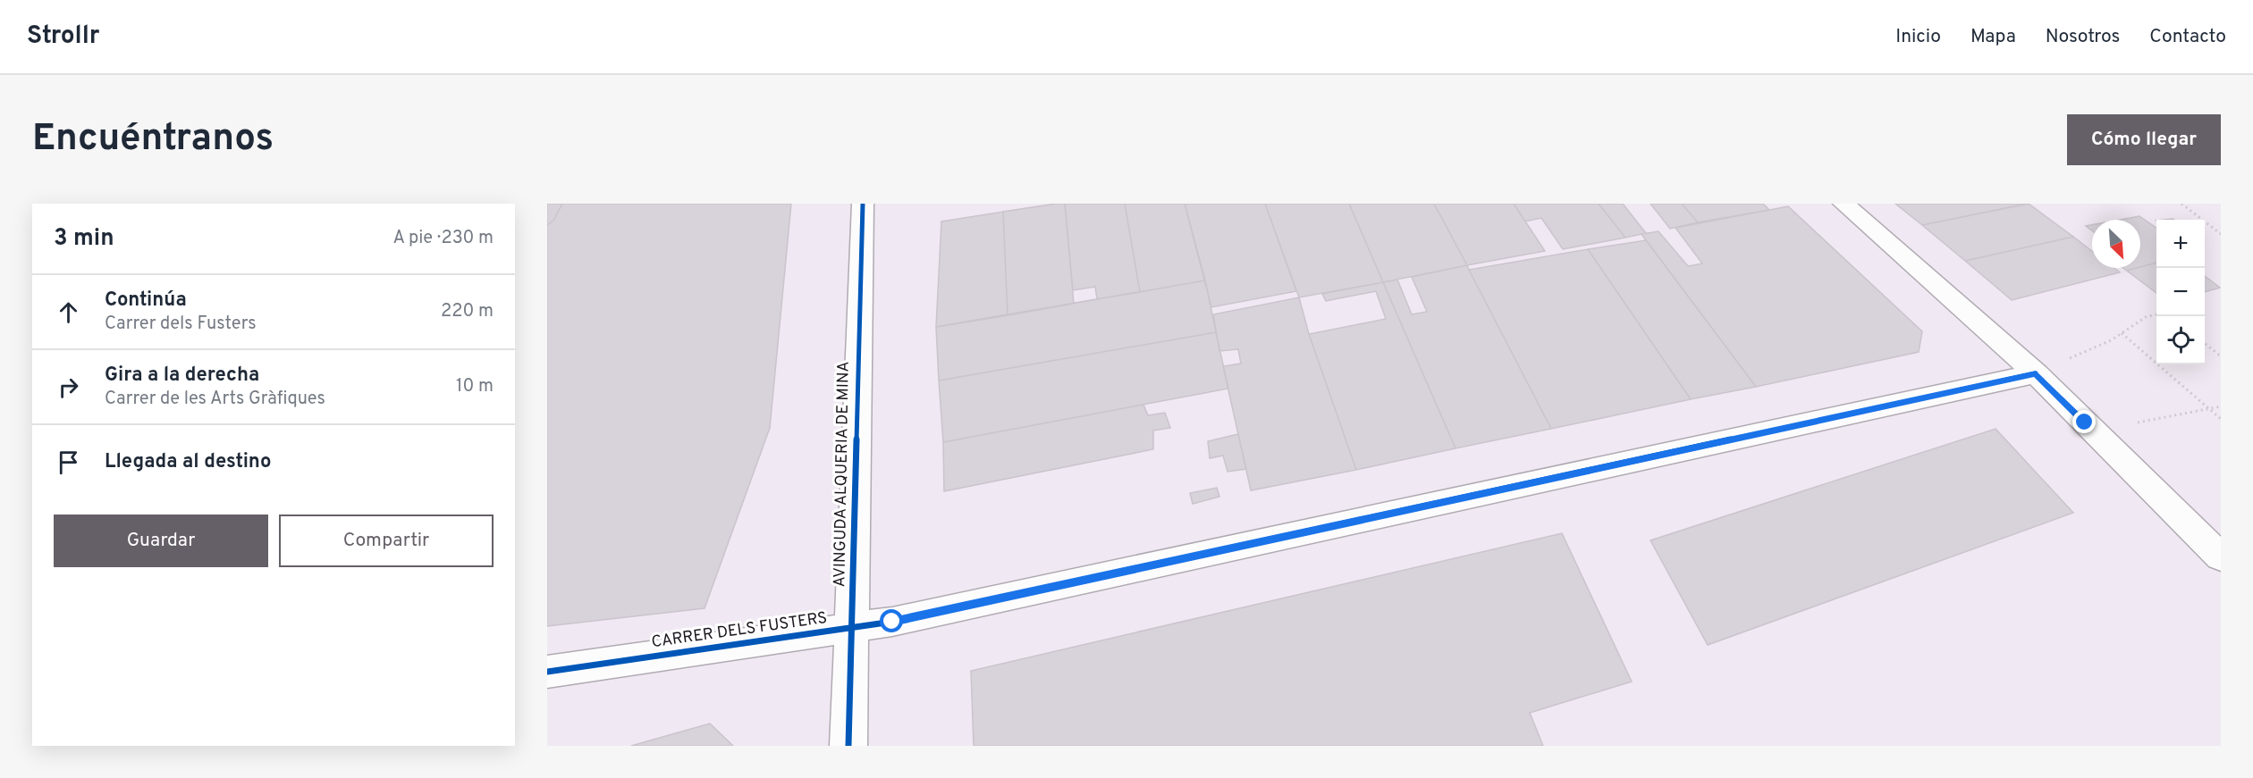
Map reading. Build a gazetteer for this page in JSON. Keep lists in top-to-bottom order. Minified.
{"streets":{"street":["AVINGUDA ALQUERIA DE MINA","CARRER DELS FUSTERS"]},"crossings":[["AVINGUDA ALQUERIA DE MINA","CARRER DELS FUSTERS"]],"north":"bottom right","page":{"header":"Strollr","nav":["Inicio","Mapa","Nosotros","Contacto"],"buttons":["Cómo llegar",["Guardar","Compartir"]],"title":"Encuéntranos","heading":["3 min","A pie · 230 m"],"map_buttons":["+","−"],"list":[["Continúa","Carrer dels Fusters","220 m"],["Gira a la derecha","Carrer de les Arts Gràfiques","10 m"],"Llegada al destino"]}}
